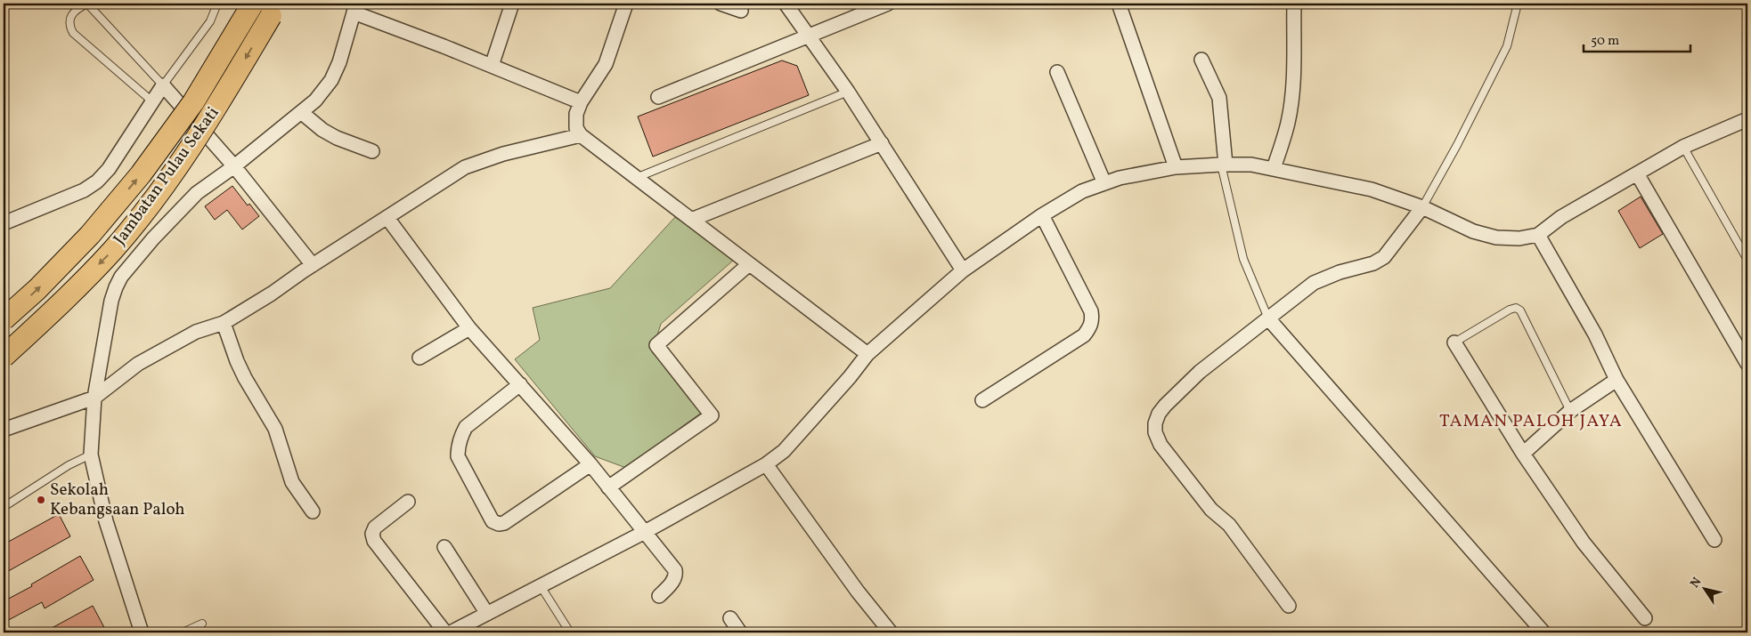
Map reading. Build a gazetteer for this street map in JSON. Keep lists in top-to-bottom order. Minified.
{"streets":{"main road":["Jambatan Pulau Sekati"]},"districts":["TAMAN PALOH JAYA"],"places":["Sekolah Kebangsaan Paloh"],"scale_bar":"50 m","north":"top left"}
